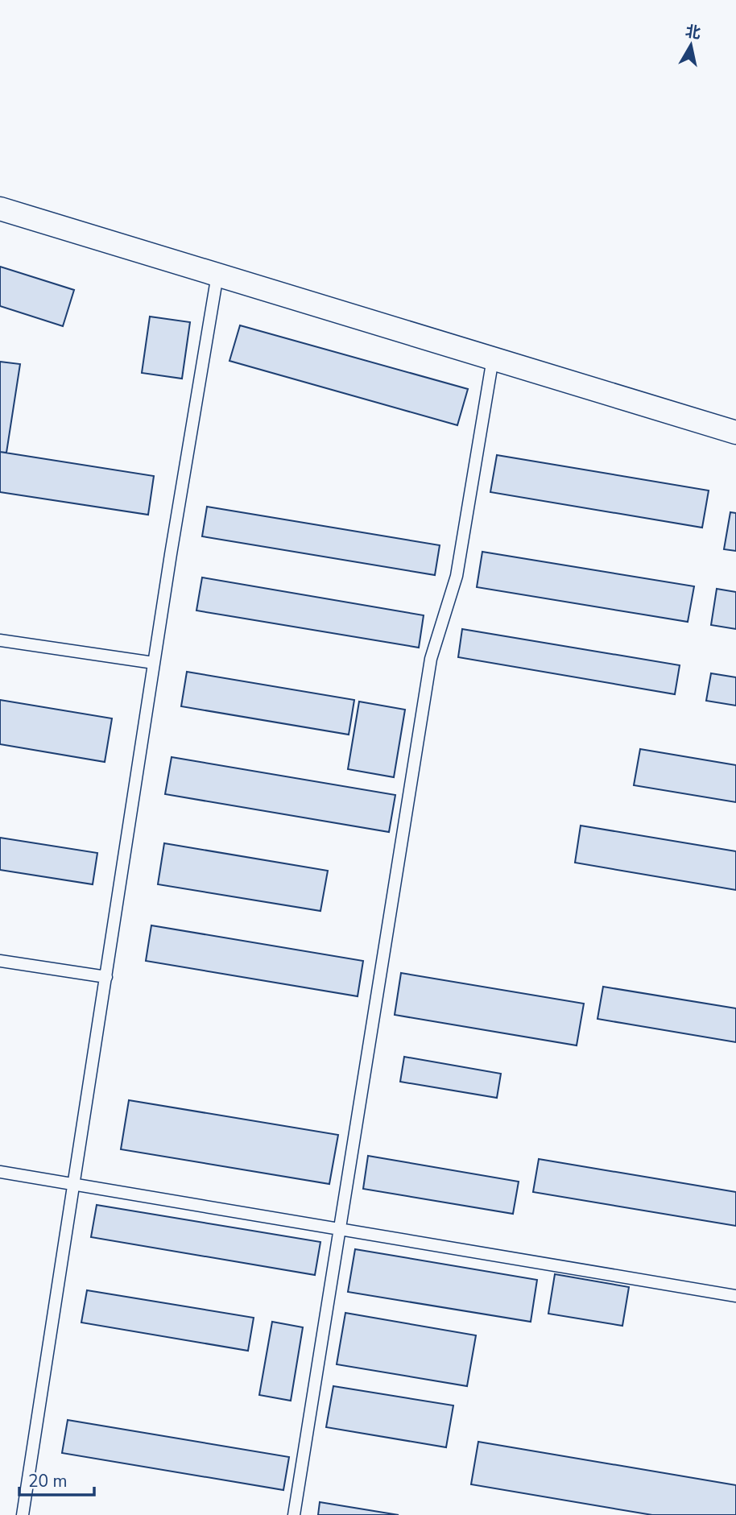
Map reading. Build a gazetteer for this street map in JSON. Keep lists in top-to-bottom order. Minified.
{"scale_bar":"20 m","north":"top"}
